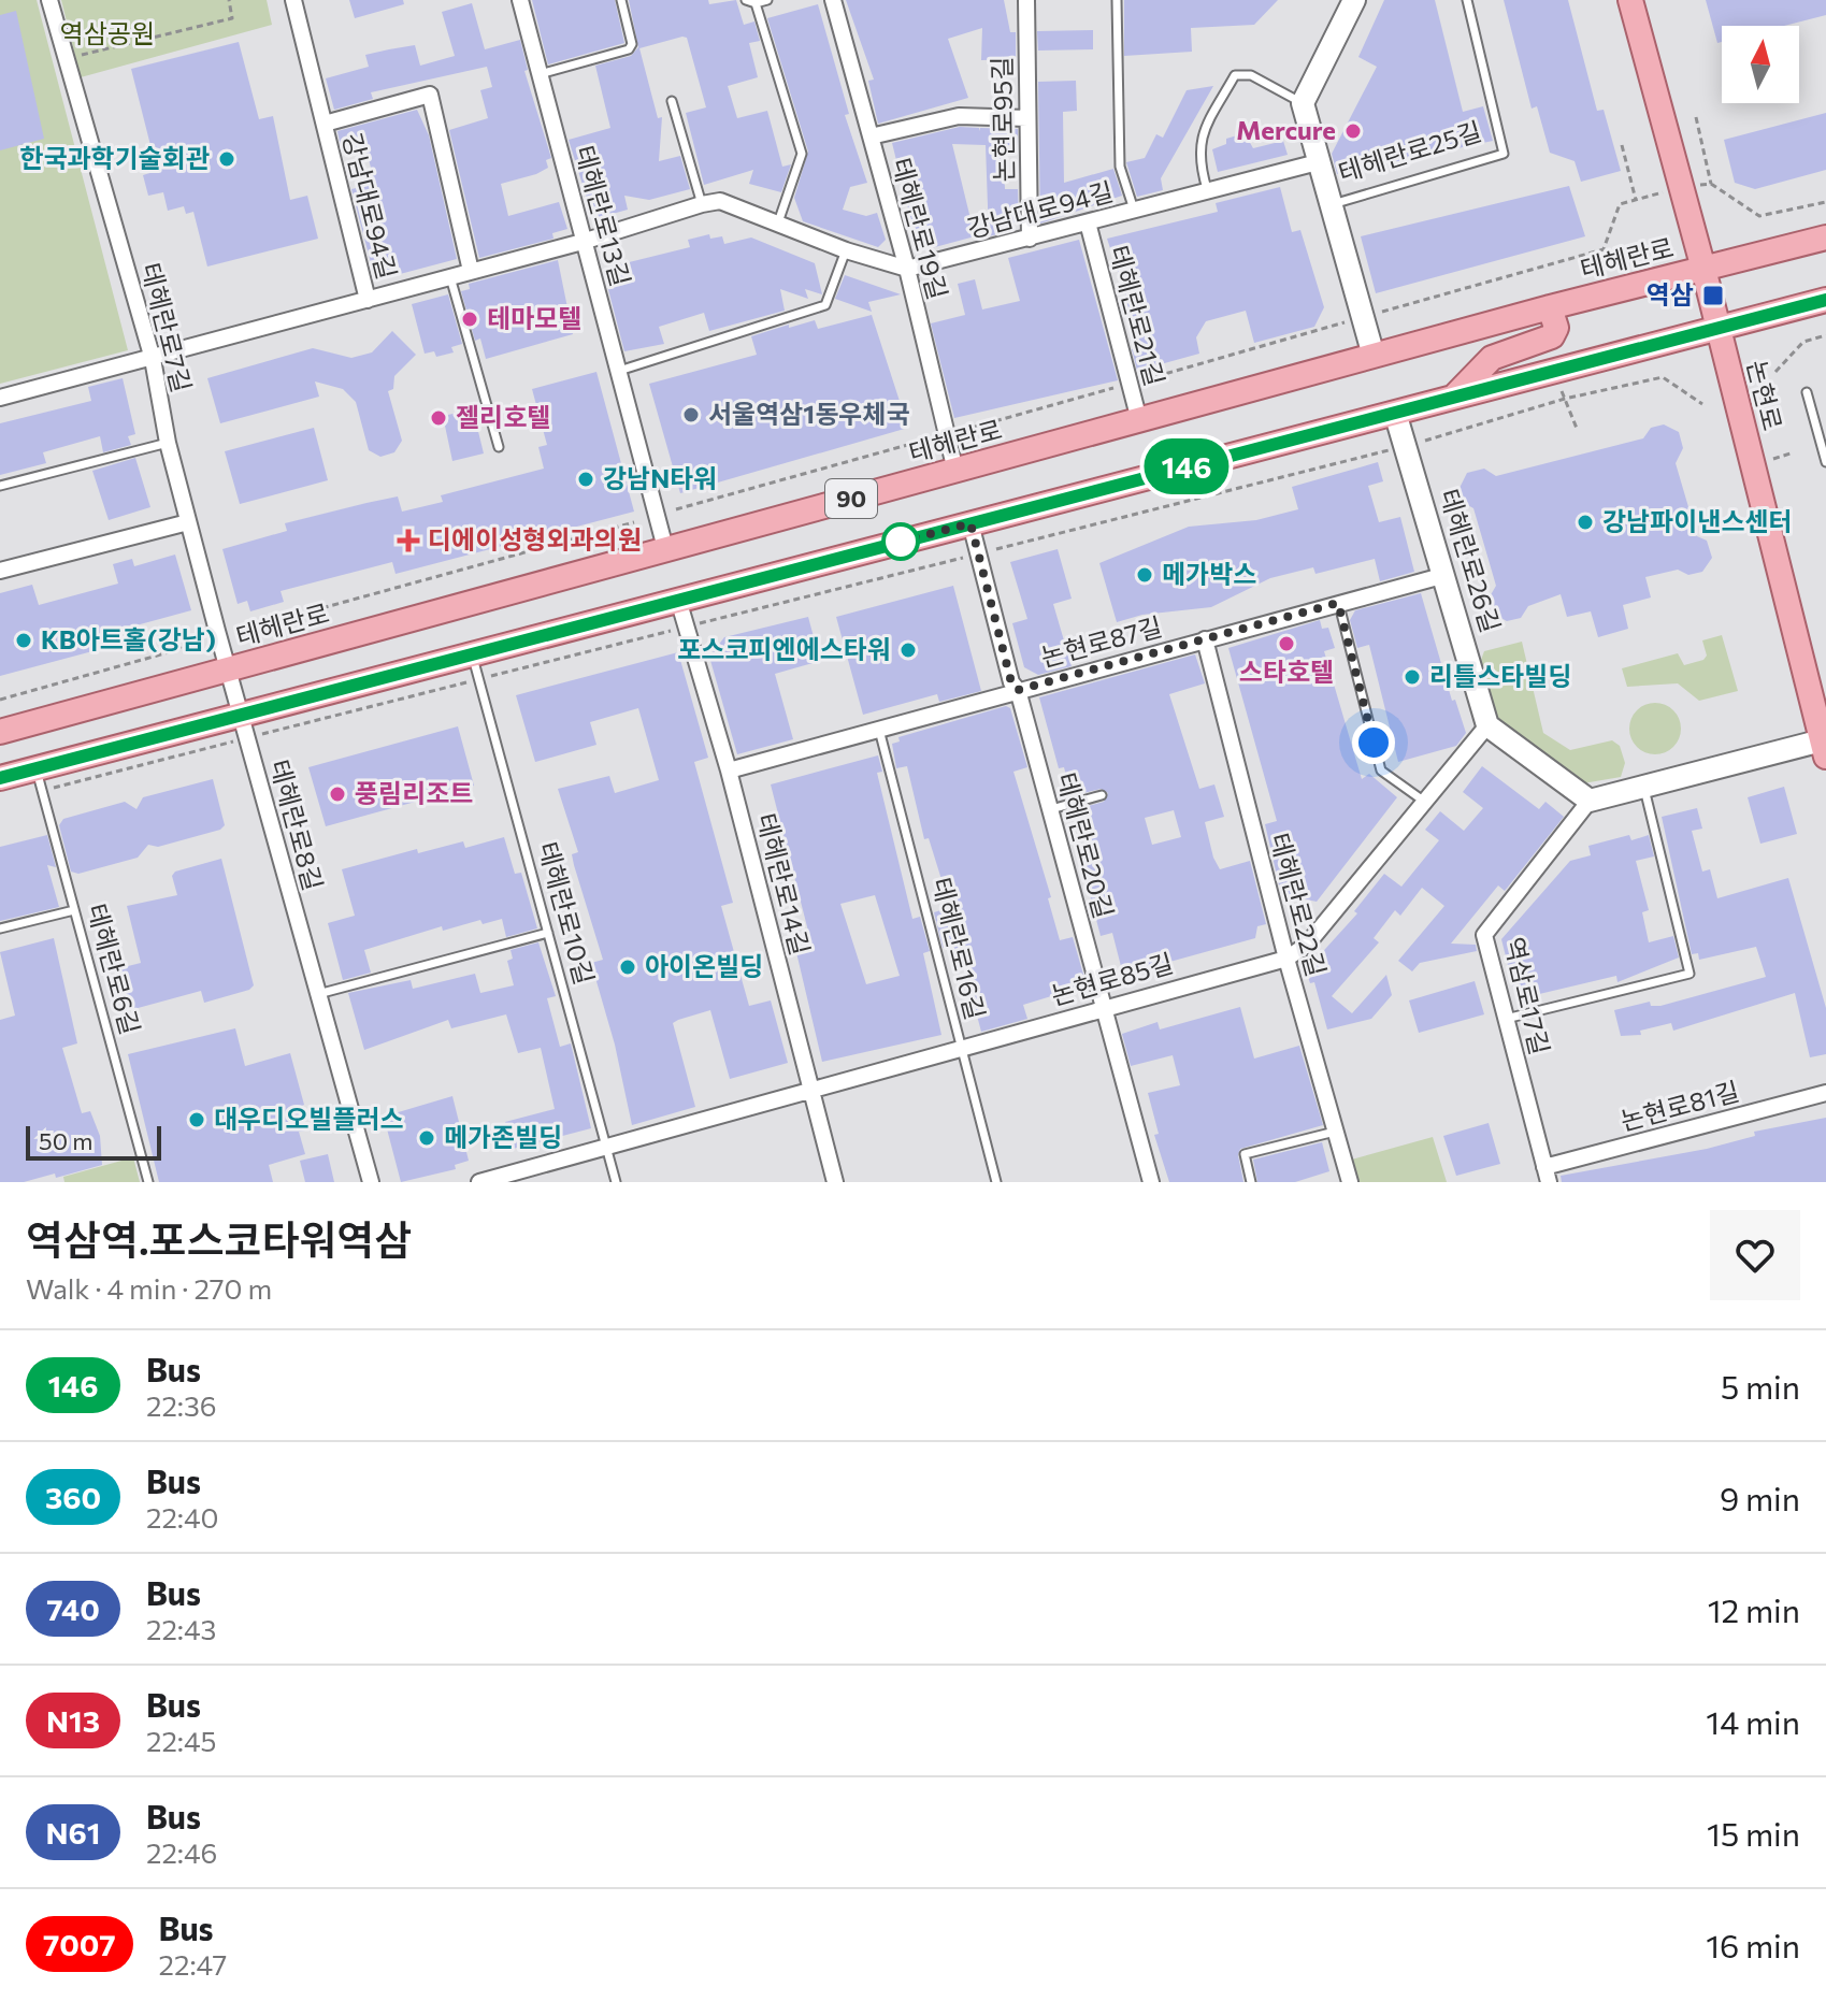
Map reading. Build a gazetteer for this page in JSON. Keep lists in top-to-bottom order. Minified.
{"streets":{"main road":["테헤란로","논현로","90"],"street":["논현로95길","테헤란로25길","강남대로94길","테헤란로13길","테헤란로19길","테헤란로21길","테헤란로7길","테헤란로26길","논현로87길","테헤란로8길","테헤란로20길","테헤란로14길","테헤란로22길","논현로85길","역삼로17길","논현로81길"],"lane":["테헤란로10길","테헤란로16길","테헤란로6길"]},"crossings":[["논현로95길","강남대로94길"],["테헤란로25길","강남대로94길"],["테헤란로25길","테헤란로"],["강남대로94길","테헤란로13길"],["강남대로94길","테헤란로19길"],["강남대로94길","테헤란로21길"],["강남대로94길","테헤란로7길"],["테헤란로13길","테헤란로"],["테헤란로19길","테헤란로"],["테헤란로","테헤란로21길"],["테헤란로","테헤란로7길"],["테헤란로","논현로"],["테헤란로","테헤란로8길"],["테헤란로7길","테헤란로8길"],["논현로","90"],["90","테헤란로26길"],["90","테헤란로8길"],["90","테헤란로20길"],["90","테헤란로14길"],["90","테헤란로10길"],["90","테헤란로6길"],["테헤란로26길","논현로87길"],["테헤란로26길","논현로85길"],["논현로87길","테헤란로20길"],["논현로87길","테헤란로14길"],["논현로87길","테헤란로22길"],["논현로87길","테헤란로16길"],["테헤란로20길","논현로85길"],["테헤란로14길","논현로85길"],["테헤란로22길","논현로85길"],["테헤란로10길","논현로85길"],["테헤란로16길","논현로85길"],["역삼로17길","논현로81길"]],"parks":["역삼공원"],"places":{"other":["Mercure","한국과학기술회관","테마모텔","서울역삼1동우체국","젤리호텔","강남N타워","강남파이낸스센터","메가박스","KB아트홀(강남)","스타호텔","포스코피엔에스타워","리틀스타빌딩","풍림리조트","아이온빌딩","대우디오빌플러스","메가존빌딩"],"transit":["역삼"],"health":["디에이성형외과의원"]},"lines":["bus line 146"],"scale_bar":"50 m","north":"top","page":{"on_map":"146","scale":"50 m","heading":["역삼역.포스코타워역삼","Walk · 4 min · 270 m"],"list":[{"mark":"146","name":"Bus","note":"22:36","value":"5 min"},{"mark":"360","name":"Bus","note":"22:40","value":"9 min"},{"mark":"740","name":"Bus","note":"22:43","value":"12 min"},{"mark":"N13","name":"Bus","note":"22:45","value":"14 min"},{"mark":"N61","name":"Bus","note":"22:46","value":"15 min"},{"mark":"7007","name":"Bus","note":"22:47","value":"16 min"}]}}
